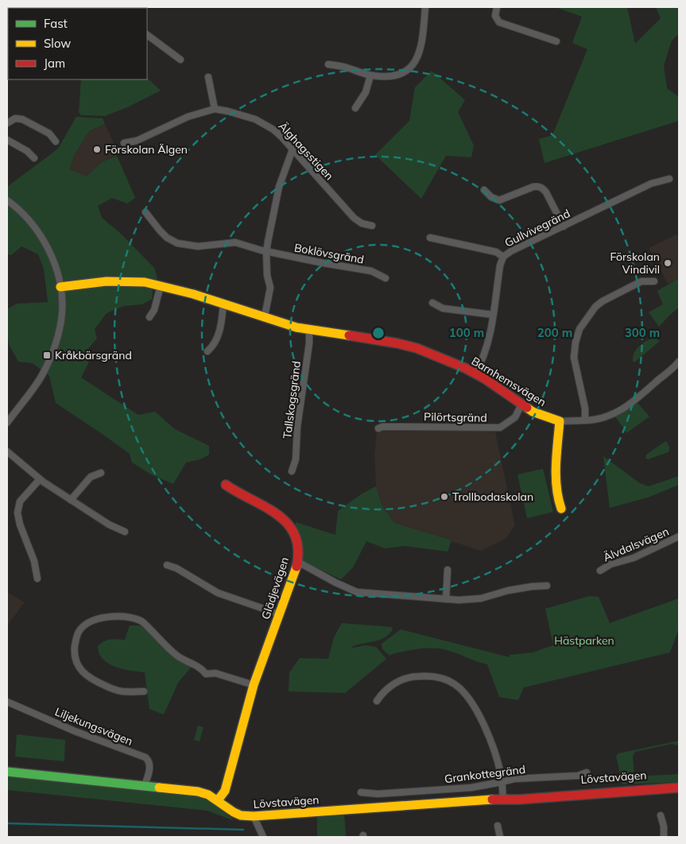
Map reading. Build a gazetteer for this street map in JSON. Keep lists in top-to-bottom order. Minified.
{"streets":{"street":["Älghagsstigen","Gullvivegränd","Boklövsgränd","Barnhemsvägen","Tallskogsgränd","Pilörtsgränd","Älvdalsvägen","Glädjevägen","Liljekungsvägen","Grankottegränd","Lövstavägen"]},"crossings":[["Gullvivegränd","Barnhemsvägen"],["Barnhemsvägen","Tallskogsgränd"],["Barnhemsvägen","Pilörtsgränd"],["Glädjevägen","Lövstavägen"],["Liljekungsvägen","Lövstavägen"]],"parks":["Hästparken"],"places":{"other":["Förskolan Älgen","Förskolan Vindivil","Trollbodaskolan"],"transit":["Kråkbärsgränd"]},"legend":["Fast","Slow","Jam"],"rings":["100 m","200 m","300 m"]}
